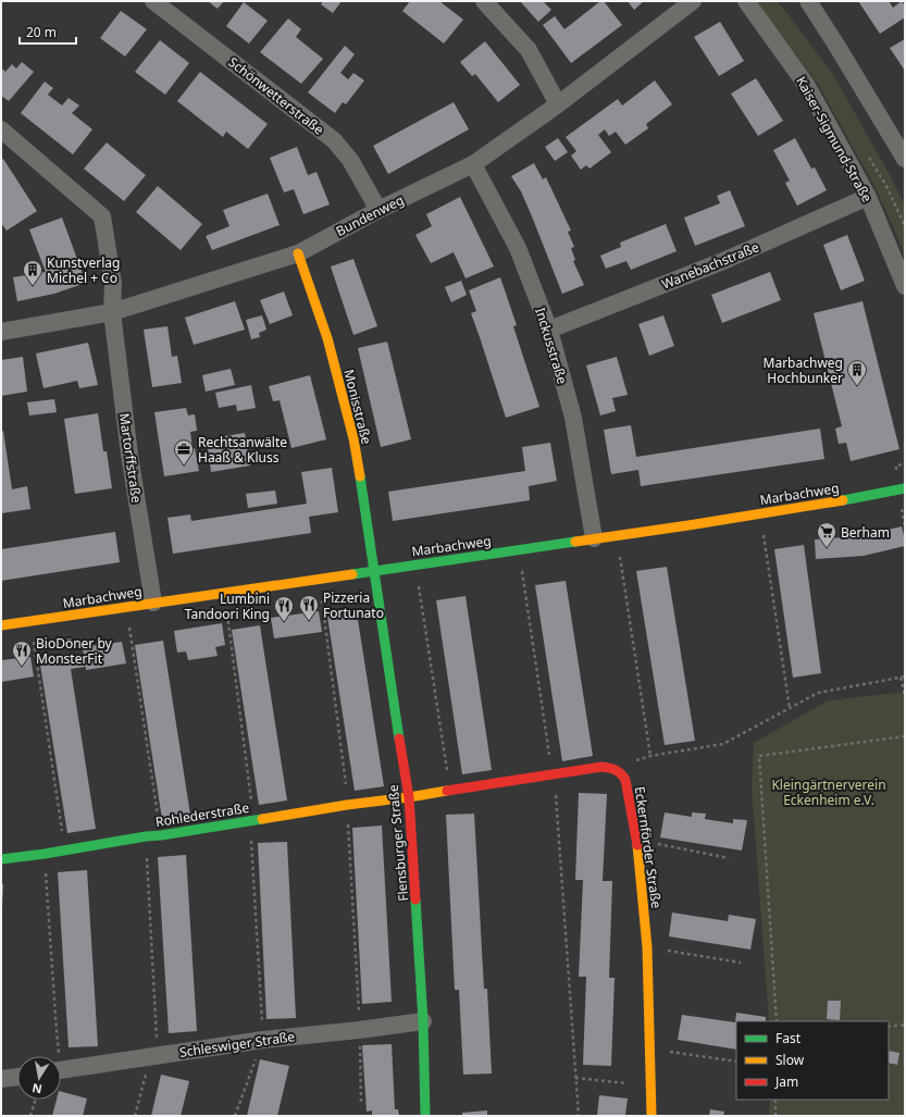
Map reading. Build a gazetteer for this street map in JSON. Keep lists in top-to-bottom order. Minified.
{"streets":{"street":["Schönwetterstraße","Kaiser-Sigmund-Straße","Bundenweg","Wanebachstraße","Inckusstraße","Monisstraße","Martorffstraße","Marbachweg","Rohlederstraße","Flensburger Straße","Eckernförder Straße","Schleswiger Straße"]},"crossings":[["Schönwetterstraße","Bundenweg"],["Kaiser-Sigmund-Straße","Wanebachstraße"],["Bundenweg","Inckusstraße"],["Bundenweg","Monisstraße"],["Bundenweg","Martorffstraße"],["Wanebachstraße","Inckusstraße"],["Inckusstraße","Marbachweg"],["Monisstraße","Marbachweg"],["Monisstraße","Flensburger Straße"],["Martorffstraße","Marbachweg"],["Marbachweg","Flensburger Straße"],["Rohlederstraße","Flensburger Straße"],["Rohlederstraße","Eckernförder Straße"],["Flensburger Straße","Eckernförder Straße"],["Flensburger Straße","Schleswiger Straße"]],"parks":["Kleingärtnerverein Eckenheim e.V."],"places":{"building":["Kunstverlag Michel + Co","Marbachweg Hochbunker"],"office":["Rechtsanwälte Haaß & Kluss"],"supermarket":["Berham"],"restaurant":["Pizzeria Fortunato","Lumbini Tandoori King","BioDöner by MonsterFit"]},"legend":["Fast","Slow","Jam"],"scale_bar":"20 m","north":"bottom"}
